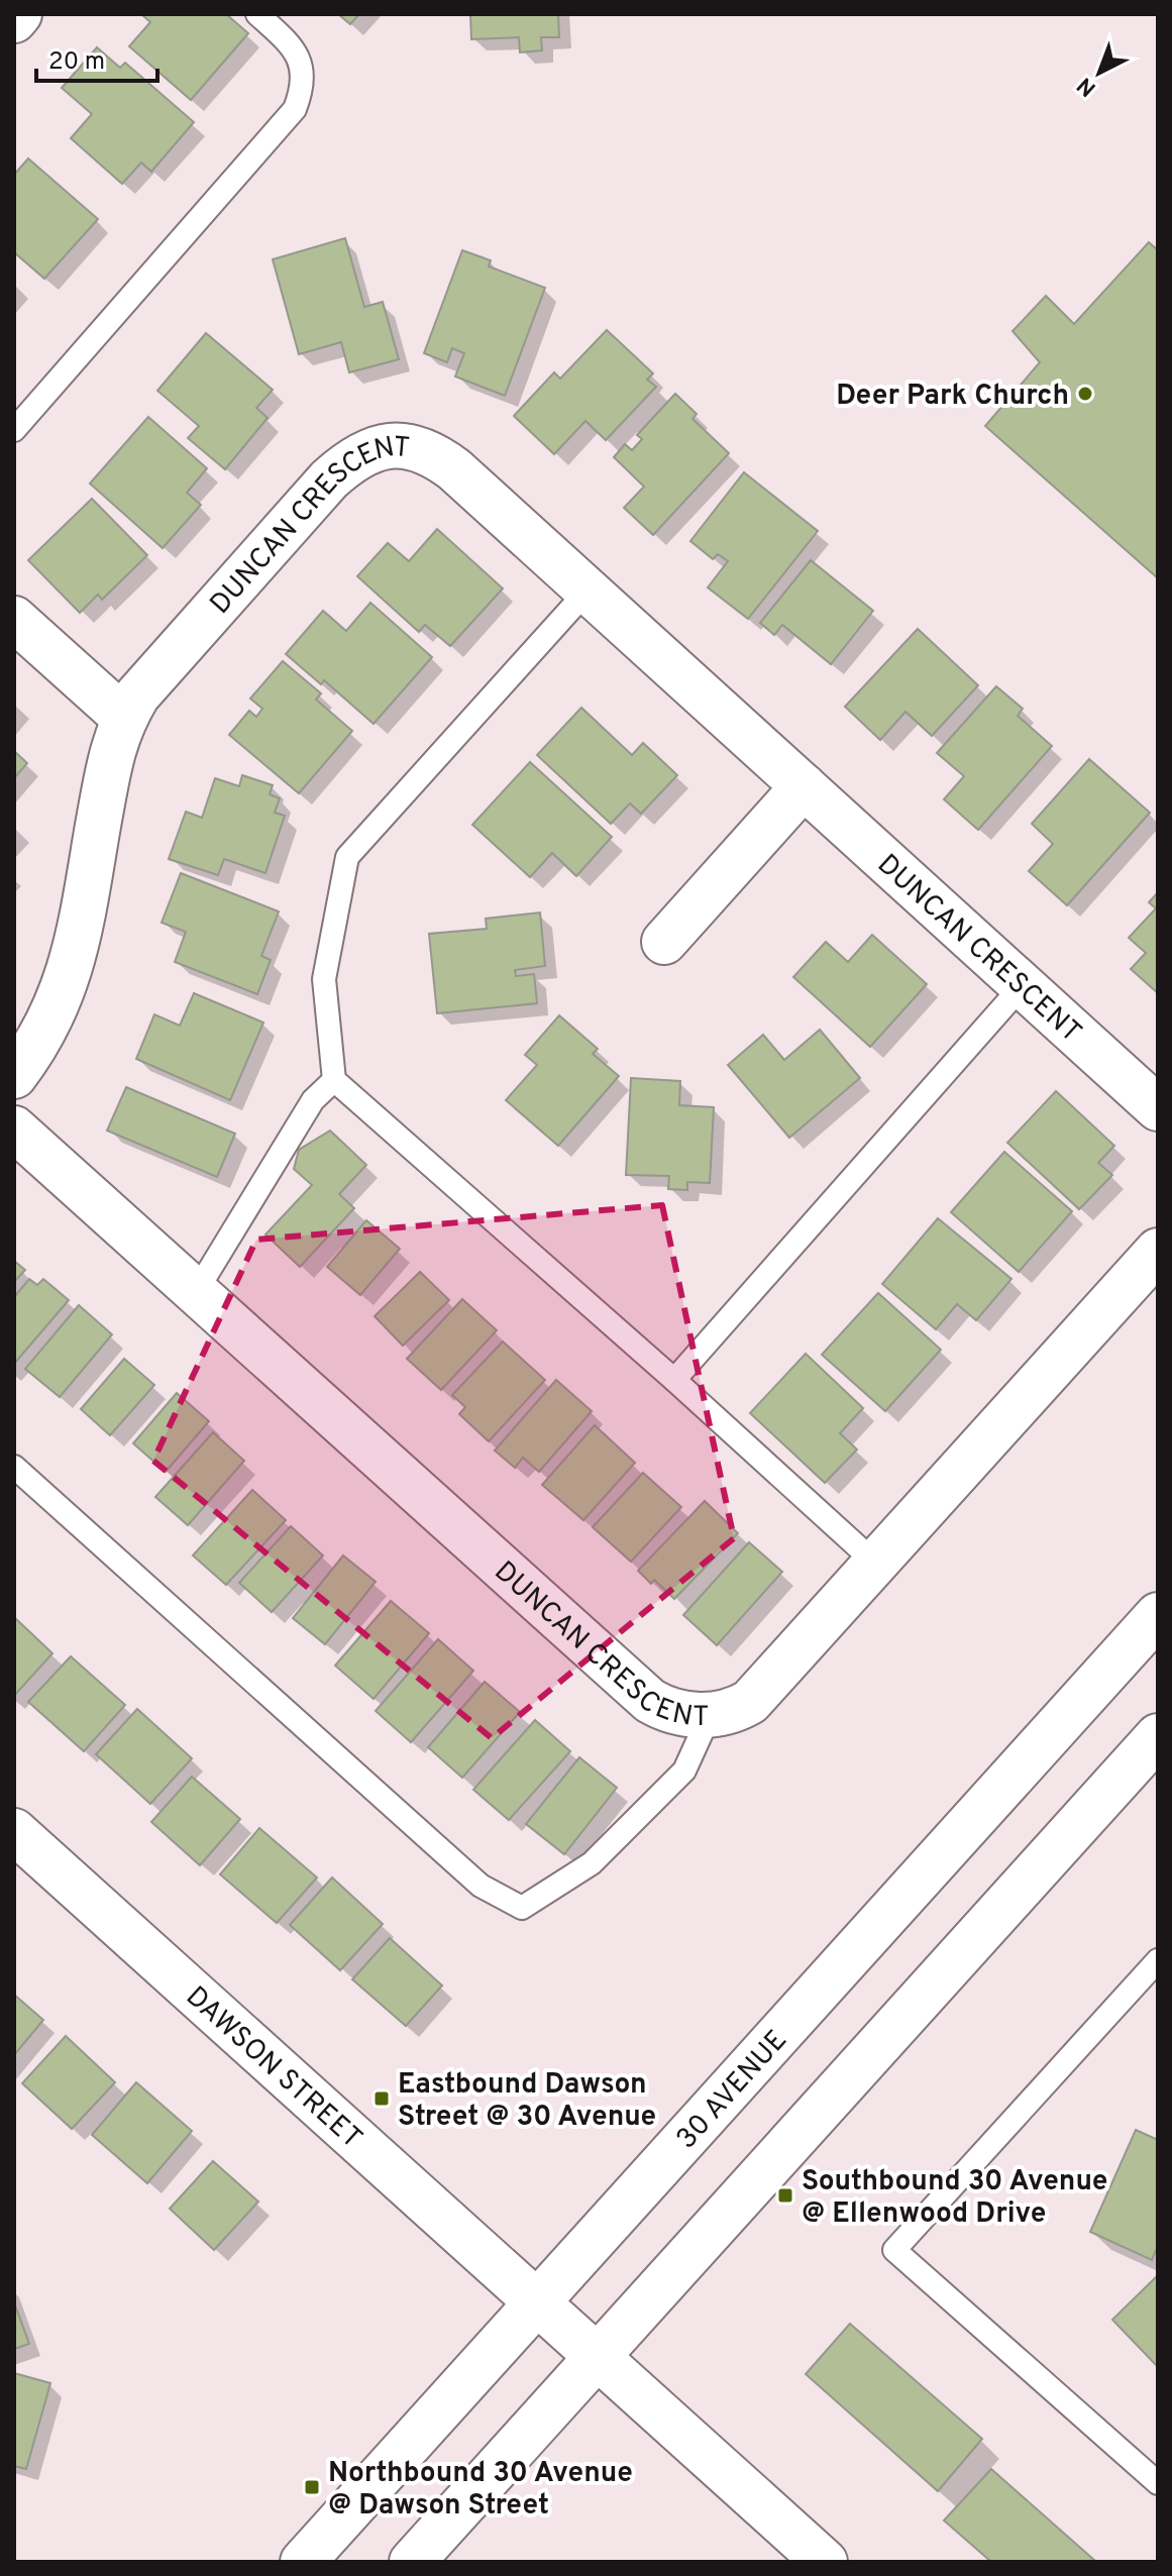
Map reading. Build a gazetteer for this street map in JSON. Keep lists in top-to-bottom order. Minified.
{"streets":{"street":["DUNCAN CRESCENT","DAWSON STREET","30 AVENUE"]},"crossings":[["DAWSON STREET","30 AVENUE"]],"places":{"other":["Deer Park Church"],"transit":["Eastbound Dawson Street @ 30 Avenue","Southbound 30 Avenue @ Ellenwood Drive","Northbound 30 Avenue @ Dawson Street"]},"scale_bar":"20 m","north":"bottom left"}
